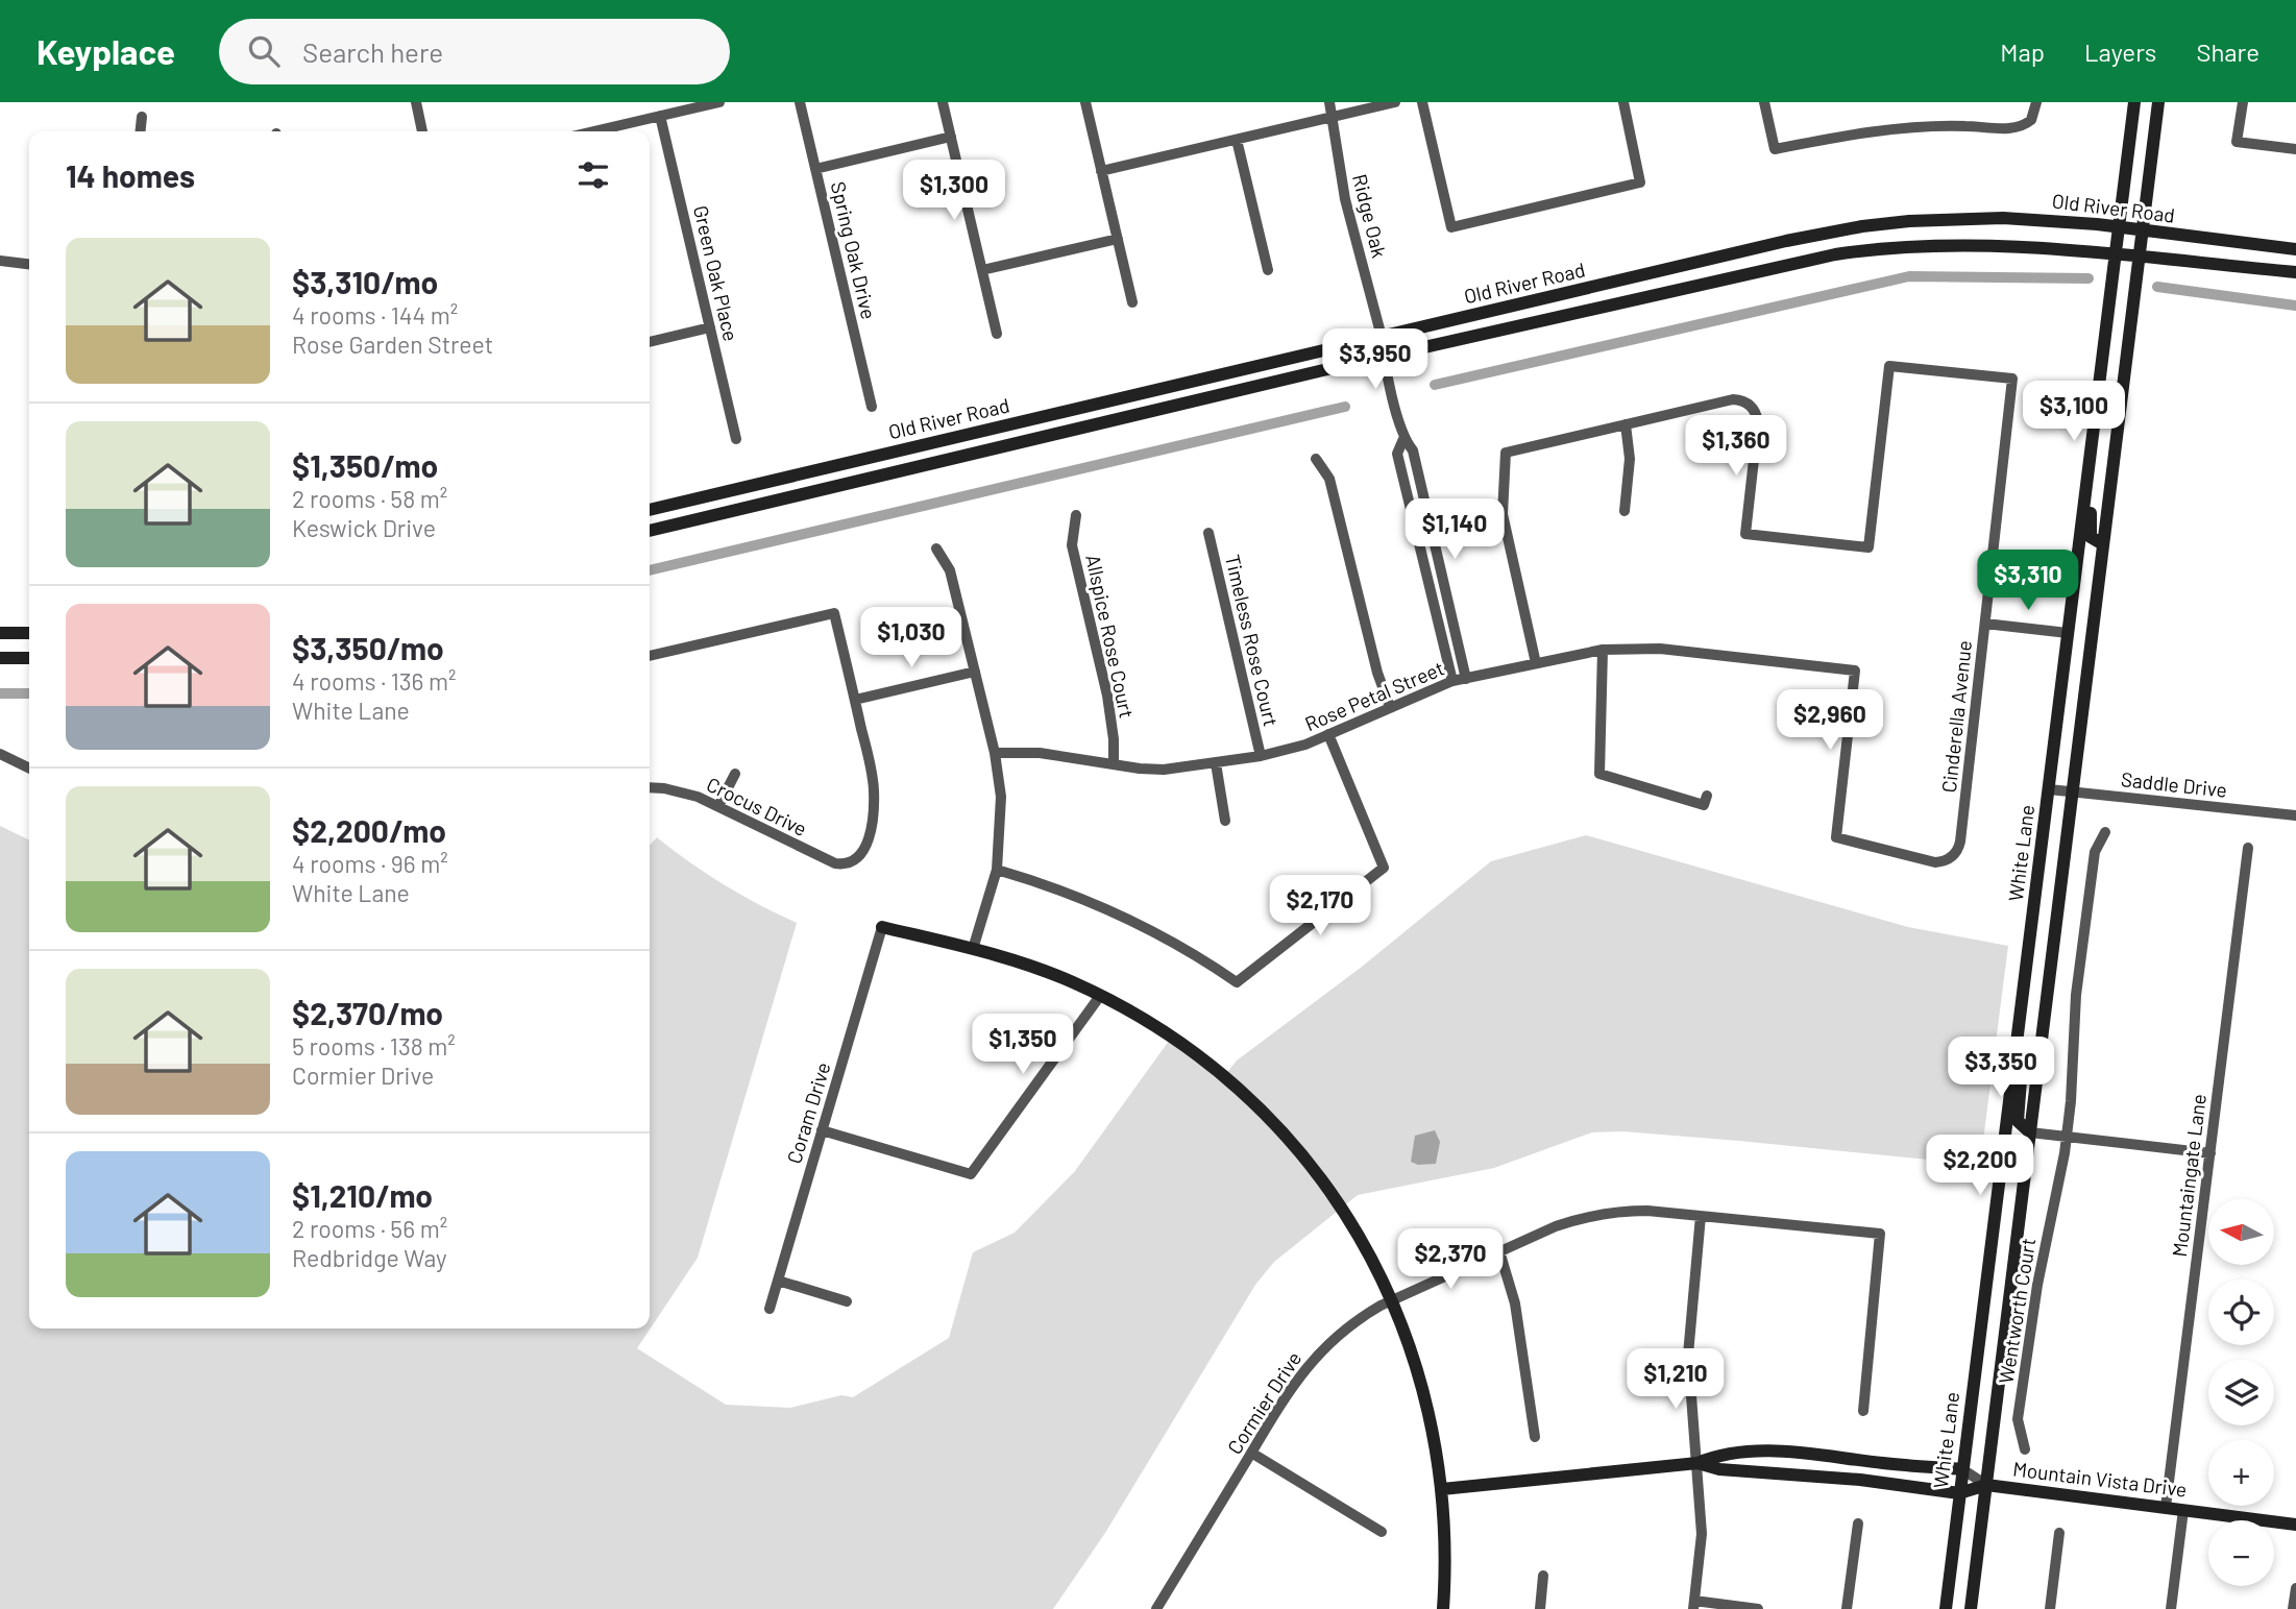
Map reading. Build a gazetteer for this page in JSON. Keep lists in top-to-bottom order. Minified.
{"streets":{"main road":["Old River Road","White Lane","Mountain Vista Drive"],"street":["Ridge Oak","Spring Oak Drive","Green Oak Place","Allspice Rose Court","Timeless Rose Court","Rose Petal Street","Cinderella Avenue","Saddle Drive","Crocus Drive","Coram Drive","Mountaingate Lane","Wentworth Court","Cormier Drive"]},"crossings":[["Old River Road","Ridge Oak"],["Old River Road","White Lane"],["Ridge Oak","Rose Petal Street"],["Allspice Rose Court","Rose Petal Street"],["Timeless Rose Court","Rose Petal Street"],["Rose Petal Street","Cinderella Avenue"],["Saddle Drive","White Lane"],["White Lane","Mountain Vista Drive"],["Mountaingate Lane","Mountain Vista Drive"]],"north":"left","page":{"header":"Keyplace","search":"Search here","nav":["Map","Layers","Share"],"heading":"14 homes","price":["$1,300","$3,950","$3,100","$1,360","$1,140","$3,310","$1,030","$2,960","$2,170","$1,350","$3,350","$2,200","$2,370","$1,210"],"list":[{"name":"$3,310/mo","note":"4 rooms · 144 m² · Rose Garden Street"},{"name":"$1,350/mo","note":"2 rooms · 58 m² · Keswick Drive"},{"name":"$3,350/mo","note":"4 rooms · 136 m² · White Lane"},{"name":"$2,200/mo","note":"4 rooms · 96 m² · White Lane"},{"name":"$2,370/mo","note":"5 rooms · 138 m² · Cormier Drive"},{"name":"$1,210/mo","note":"2 rooms · 56 m² · Redbridge Way"}],"map_buttons":["+","−"]}}
